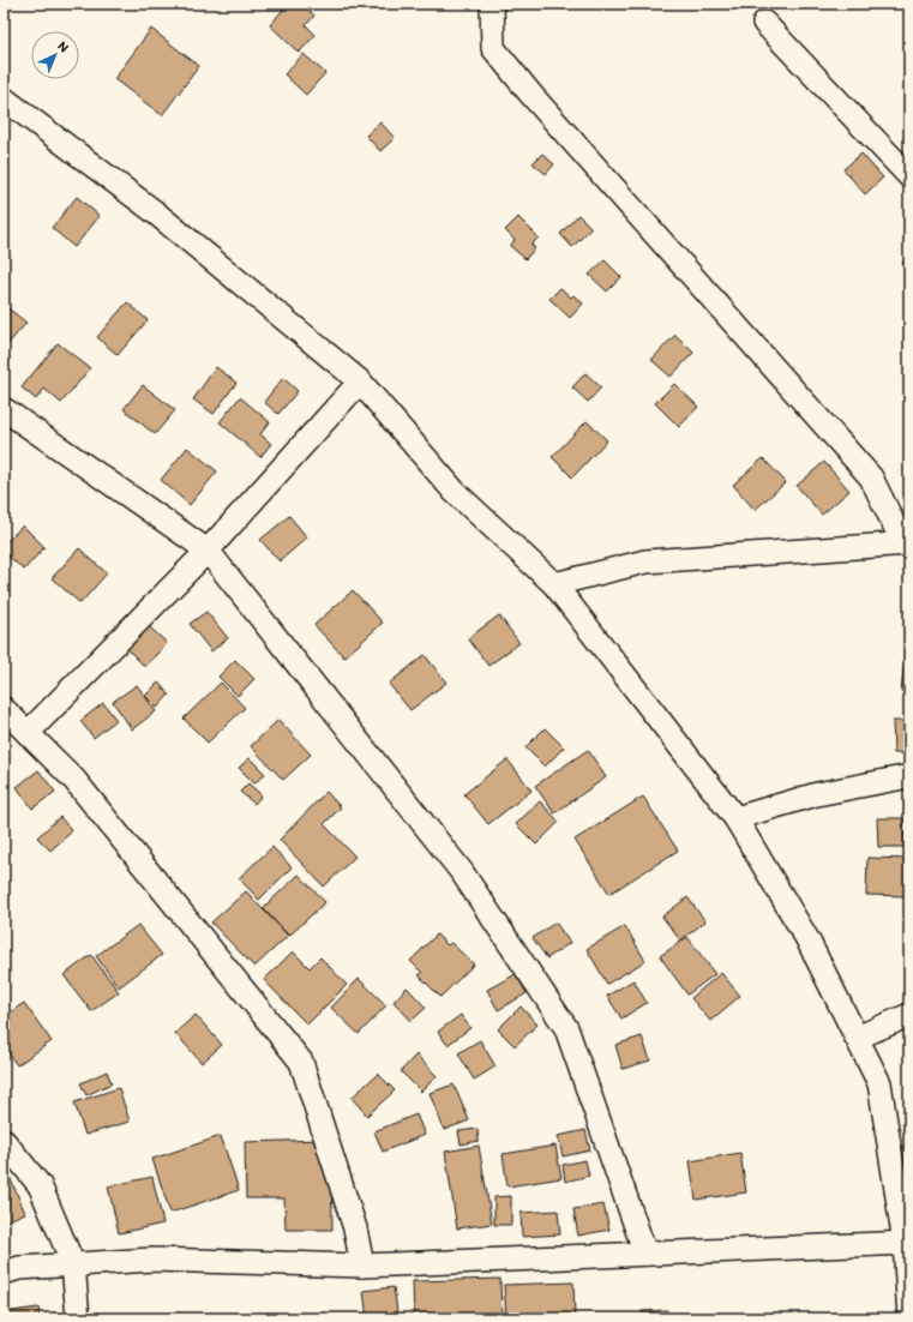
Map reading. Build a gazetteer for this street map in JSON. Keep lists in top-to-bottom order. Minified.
{"north":"top right"}
